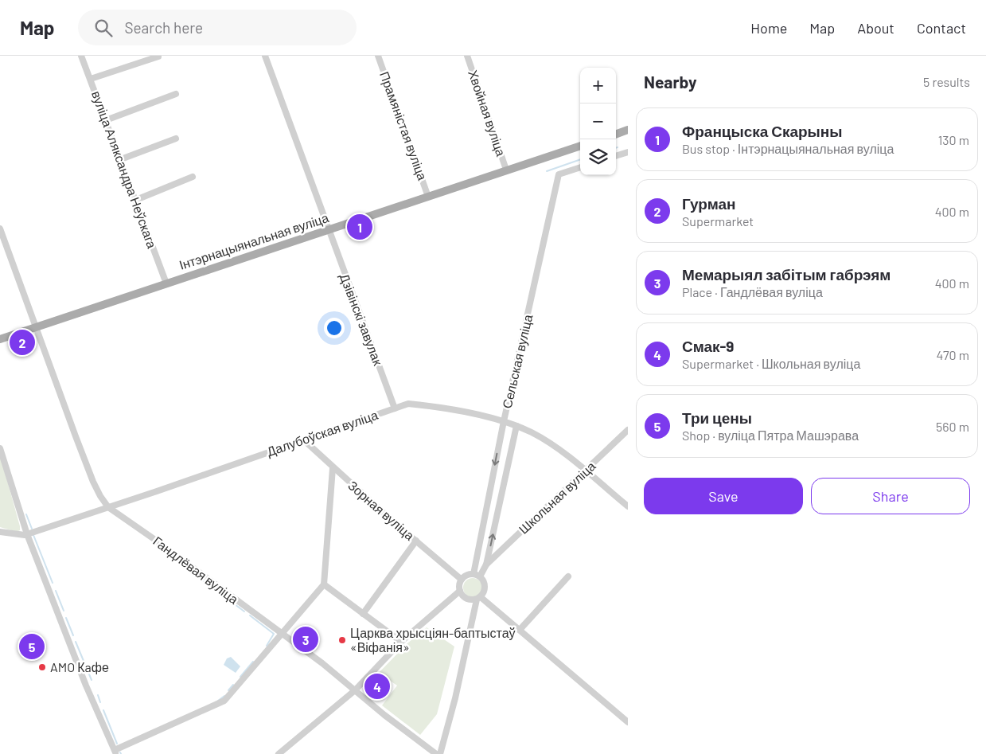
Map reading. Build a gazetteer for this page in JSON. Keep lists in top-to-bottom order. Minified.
{"streets":{"main road":["Інтэрнацыянальная вуліца"],"street":["Хвойная вуліца","Прамяністая вуліца","вуліца Аляксандра Неўскага","Дзівінскі завулак","Сельская вуліца","Далубоўская вуліца","Школьная вуліца","Зорная вуліца","Гандлёвая вуліца"]},"crossings":[["Хвойная вуліца","Інтэрнацыянальная вуліца"],["Прамяністая вуліца","Інтэрнацыянальная вуліца"],["вуліца Аляксандра Неўскага","Інтэрнацыянальная вуліца"],["Інтэрнацыянальная вуліца","Дзівінскі завулак"],["Інтэрнацыянальная вуліца","Гандлёвая вуліца"],["Дзівінскі завулак","Далубоўская вуліца"],["Сельская вуліца","Далубоўская вуліца"],["Сельская вуліца","Школьная вуліца"],["Сельская вуліца","Зорная вуліца"],["Далубоўская вуліца","Школьная вуліца"],["Далубоўская вуліца","Зорная вуліца"],["Далубоўская вуліца","Гандлёвая вуліца"]],"places":["Царква хрысціян-баптыстаў «Віфанія»","AMO Кaфе"],"page":{"header":"Map","search":"Search here","nav":["Home","Map","About","Contact"],"heading":["Nearby","5 results"],"map_buttons":["+","−"],"list":[{"mark":"1","name":"Францыска Скарыны","note":"Bus stop · Інтэрнацыянальная вуліца","value":"130 m"},{"mark":"2","name":"Гурман","note":"Supermarket","value":"400 m"},{"mark":"3","name":"Мемарыял забітым габрэям","note":"Place · Гандлёвая вуліца","value":"400 m"},{"mark":"4","name":"Смак-9","note":"Supermarket · Школьная вуліца","value":"470 m"},{"mark":"5","name":"Три цены","note":"Shop · вуліца Пятра Машэрава","value":"560 m"}],"pins":["1","2","3","5","4"],"buttons":["Save","Share"]}}
